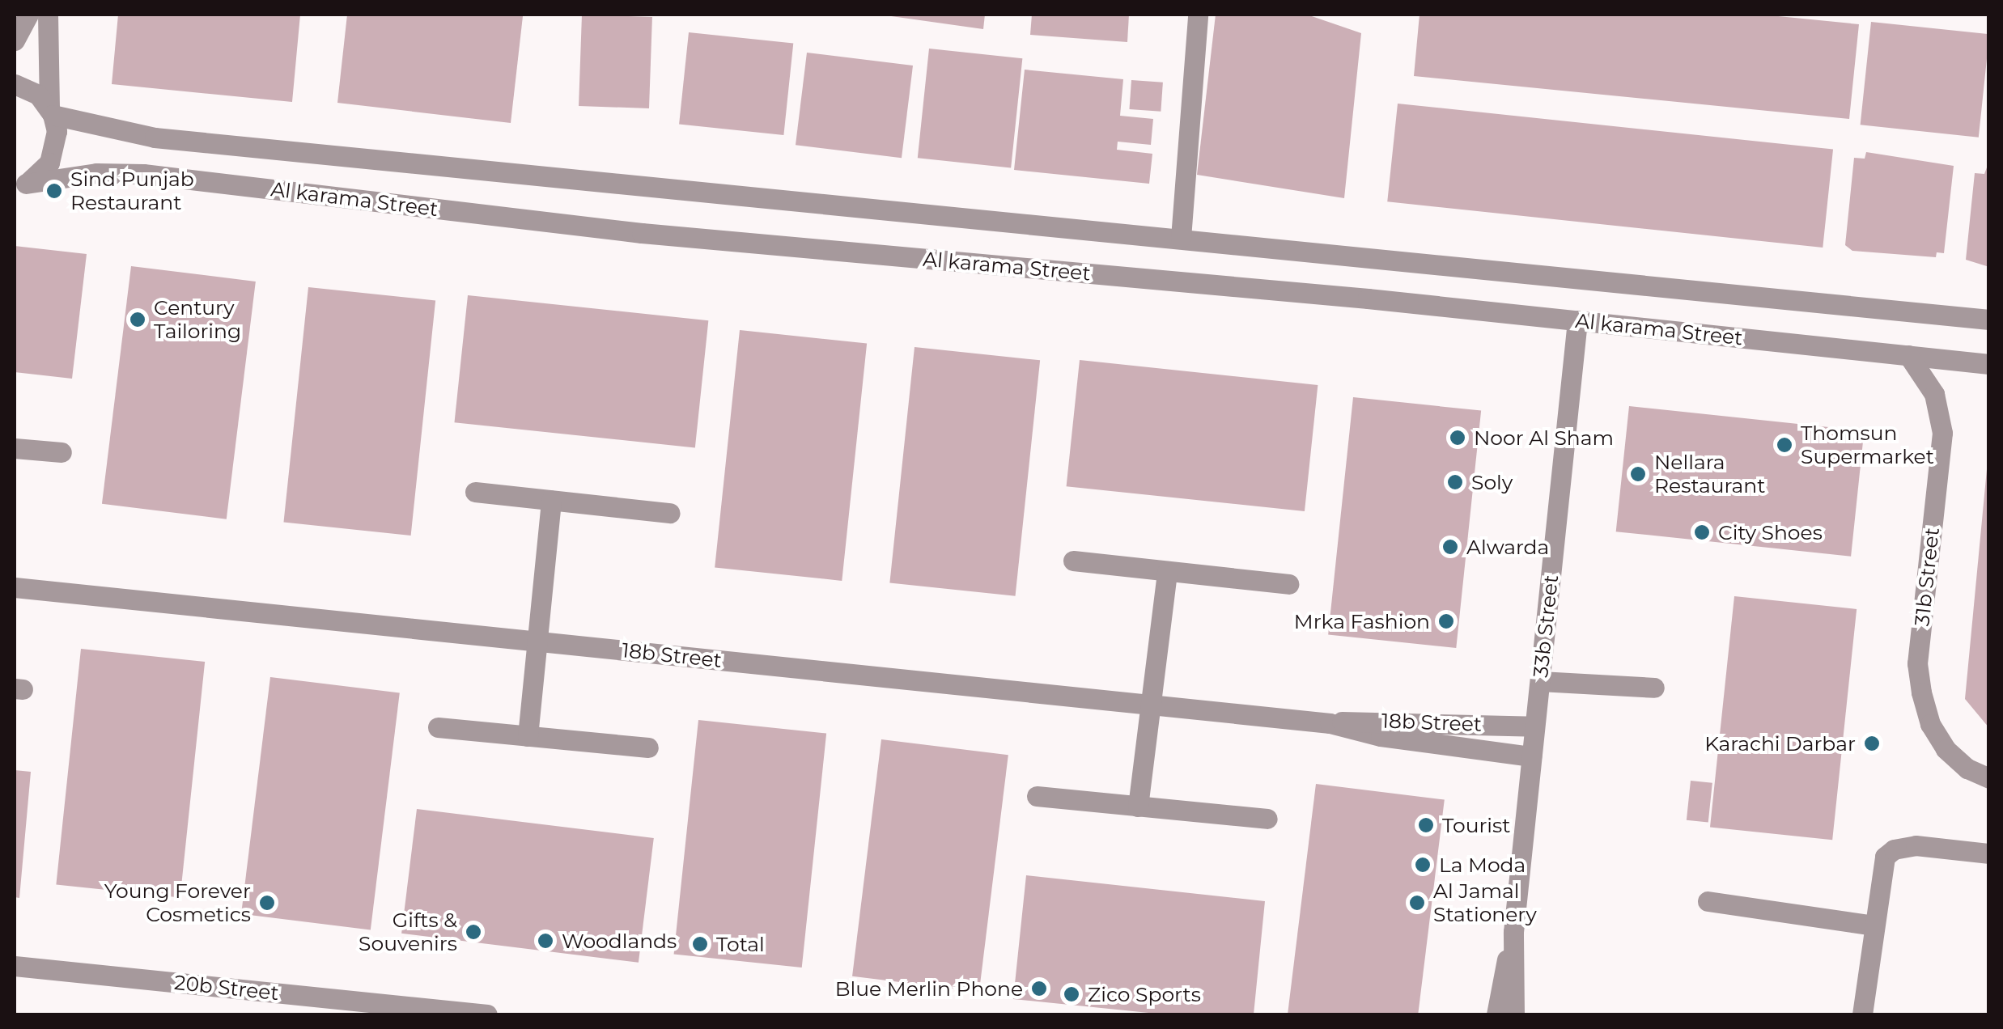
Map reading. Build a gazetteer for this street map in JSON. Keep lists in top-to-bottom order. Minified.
{"streets":{"street":["Al karama Street","31b Street","33b Street","18b Street","20b Street"]},"crossings":[["Al karama Street","31b Street"],["Al karama Street","33b Street"],["33b Street","18b Street"]],"places":["Sind Punjab Restaurant","Century Tailoring","Noor Al Sham","Thomsun Supermarket","Nellara Restaurant","Soly","City Shoes","Alwarda","Mrka Fashion","Karachi Darbar","Tourist","La Moda","Young Forever Cosmetics","Al Jamal Stationery","Gifts & Souvenirs","Woodlands","Total","Blue Merlin Phone","Zico Sports"]}
